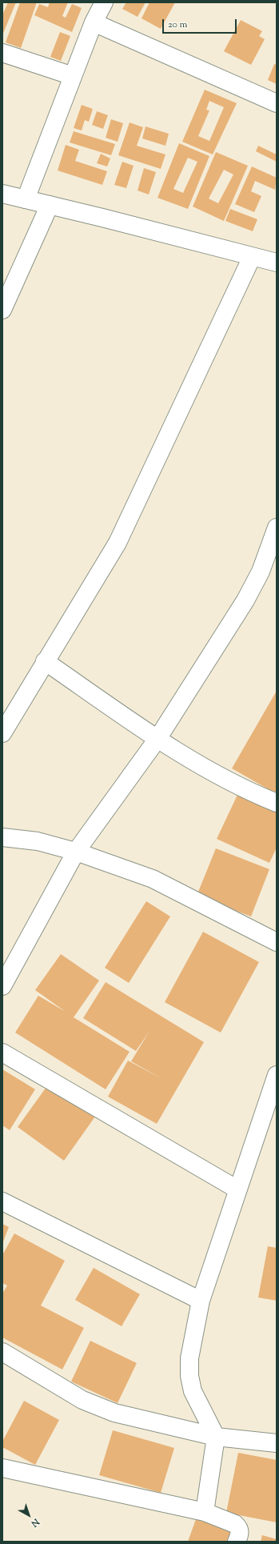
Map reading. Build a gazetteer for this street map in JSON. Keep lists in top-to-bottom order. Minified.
{"scale_bar":"20 m","north":"bottom right"}
